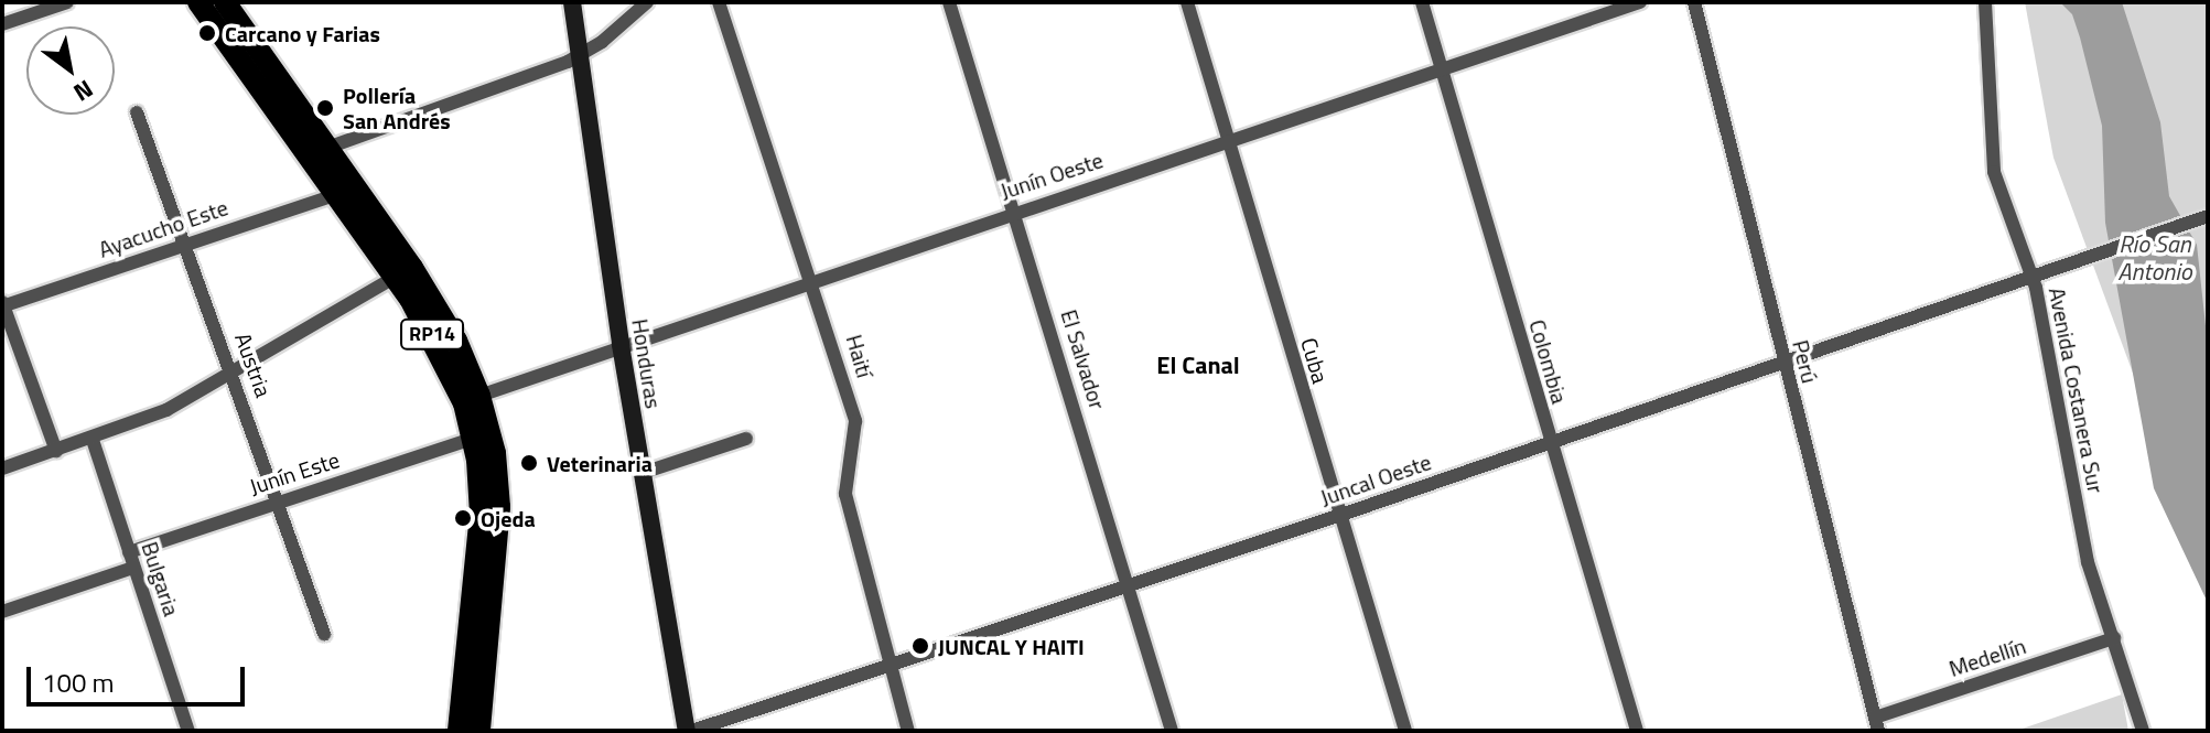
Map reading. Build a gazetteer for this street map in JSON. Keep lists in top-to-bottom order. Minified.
{"streets":{"main road":["RP14","Honduras"],"street":["Junín Oeste","Ayacucho Este","Haití","El Salvador","Cuba","Colombia","Perú","Austria","Avenida Costanera Sur","Junín Este","Juncal Oeste","Bulgaria","Medellín"]},"crossings":[["Junín Oeste","RP14"],["Junín Oeste","Haití"],["Junín Oeste","El Salvador"],["Junín Oeste","Cuba"],["Junín Oeste","Colombia"],["Junín Oeste","Honduras"],["Ayacucho Este","RP14"],["Ayacucho Este","Austria"],["RP14","Junín Este"],["Haití","Juncal Oeste"],["El Salvador","Juncal Oeste"],["Cuba","Juncal Oeste"],["Colombia","Juncal Oeste"],["Perú","Juncal Oeste"],["Perú","Medellín"],["Honduras","Juncal Oeste"],["Austria","Junín Este"],["Avenida Costanera Sur","Juncal Oeste"],["Avenida Costanera Sur","Medellín"],["Junín Este","Bulgaria"]],"districts":["El Canal"],"water":["Río San Antonio"],"places":["Carcano y Farias","Pollería San Andrés","Veterinaria","Ojeda","JUNCAL Y HAITI"],"scale_bar":"100 m","north":"bottom right"}
